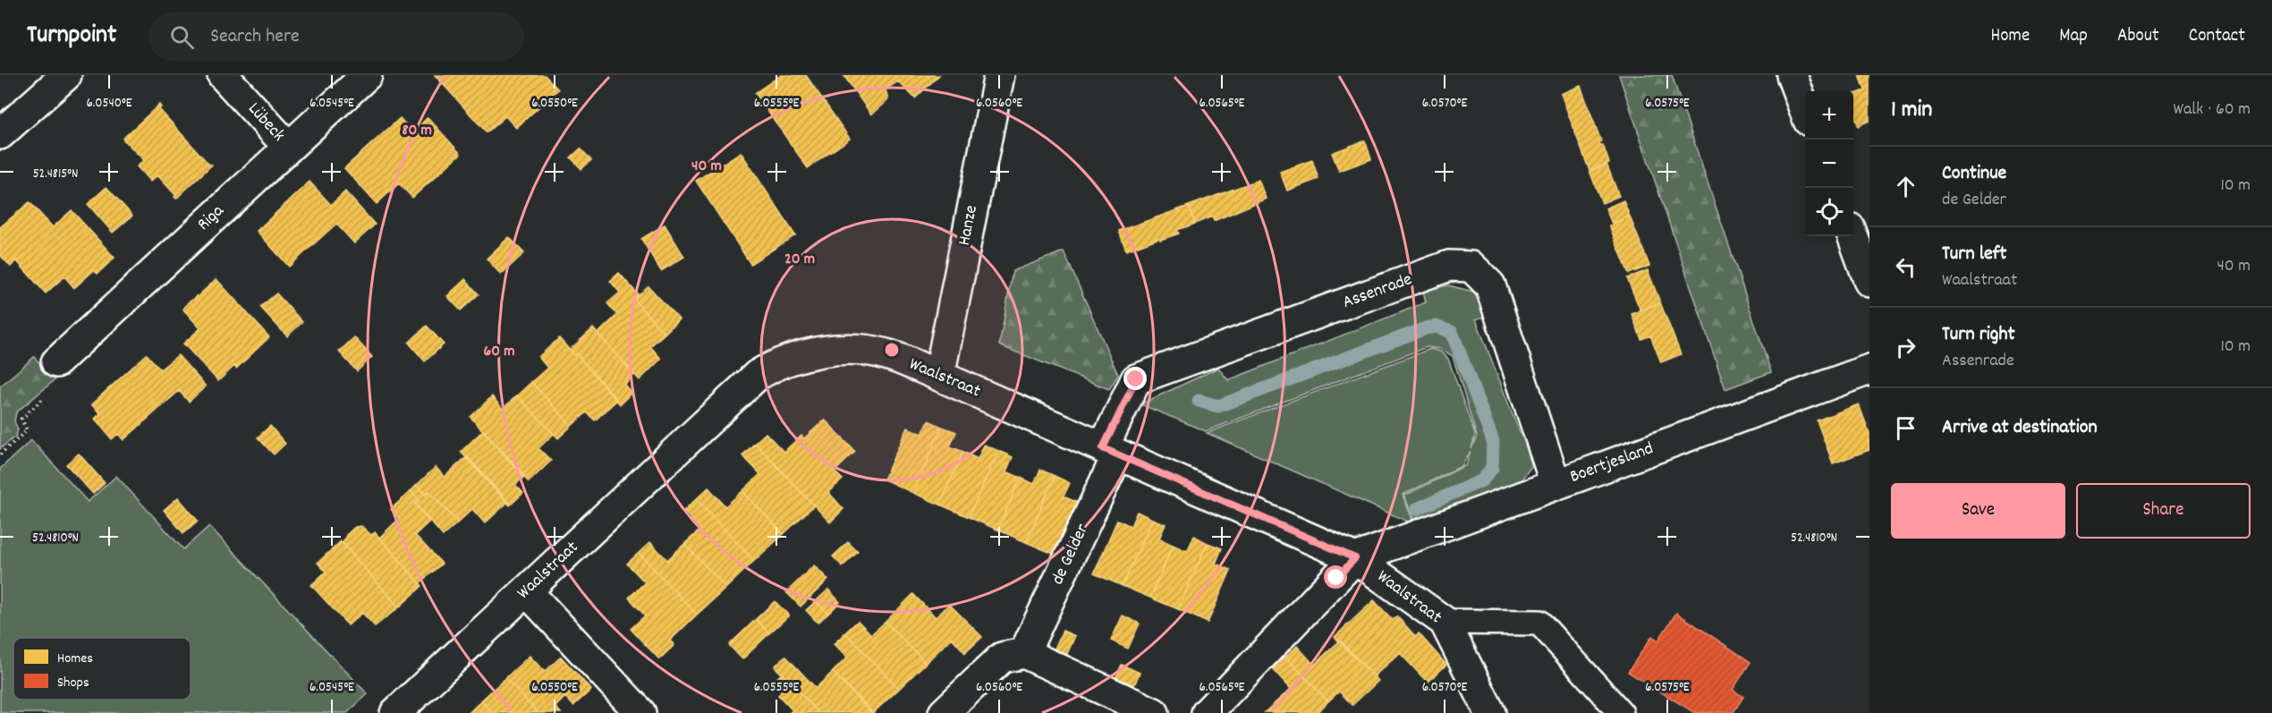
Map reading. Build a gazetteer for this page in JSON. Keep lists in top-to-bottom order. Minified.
{"streets":{"street":["Lübeck","Riga","Hanze","Assenrade","Waalstraat","Boertjesland","de Gelder"]},"crossings":[["Lübeck","Riga"],["Hanze","Waalstraat"],["Assenrade","Waalstraat"],["Assenrade","Boertjesland"],["Assenrade","de Gelder"],["Waalstraat","Boertjesland"],["Waalstraat","de Gelder"]],"legend":["Homes","Shops"],"page":{"header":"Turnpoint","search":"Search here","nav":["Home","Map","About","Contact"],"heading":["1 min","Walk · 60 m"],"map_buttons":["+","−"],"list":[["Continue","de Gelder","10 m"],["Turn left","Waalstraat","40 m"],["Turn right","Assenrade","10 m"],"Arrive at destination"],"buttons":["Save","Share"]},"coordinates":["6.0540°E","6.0545°E","6.0550°E","6.0555°E","6.0560°E","6.0565°E","6.0570°E","6.0575°E","52.4815°N","52.4810°N"],"rings":["80 m","40 m","20 m","60 m"]}
